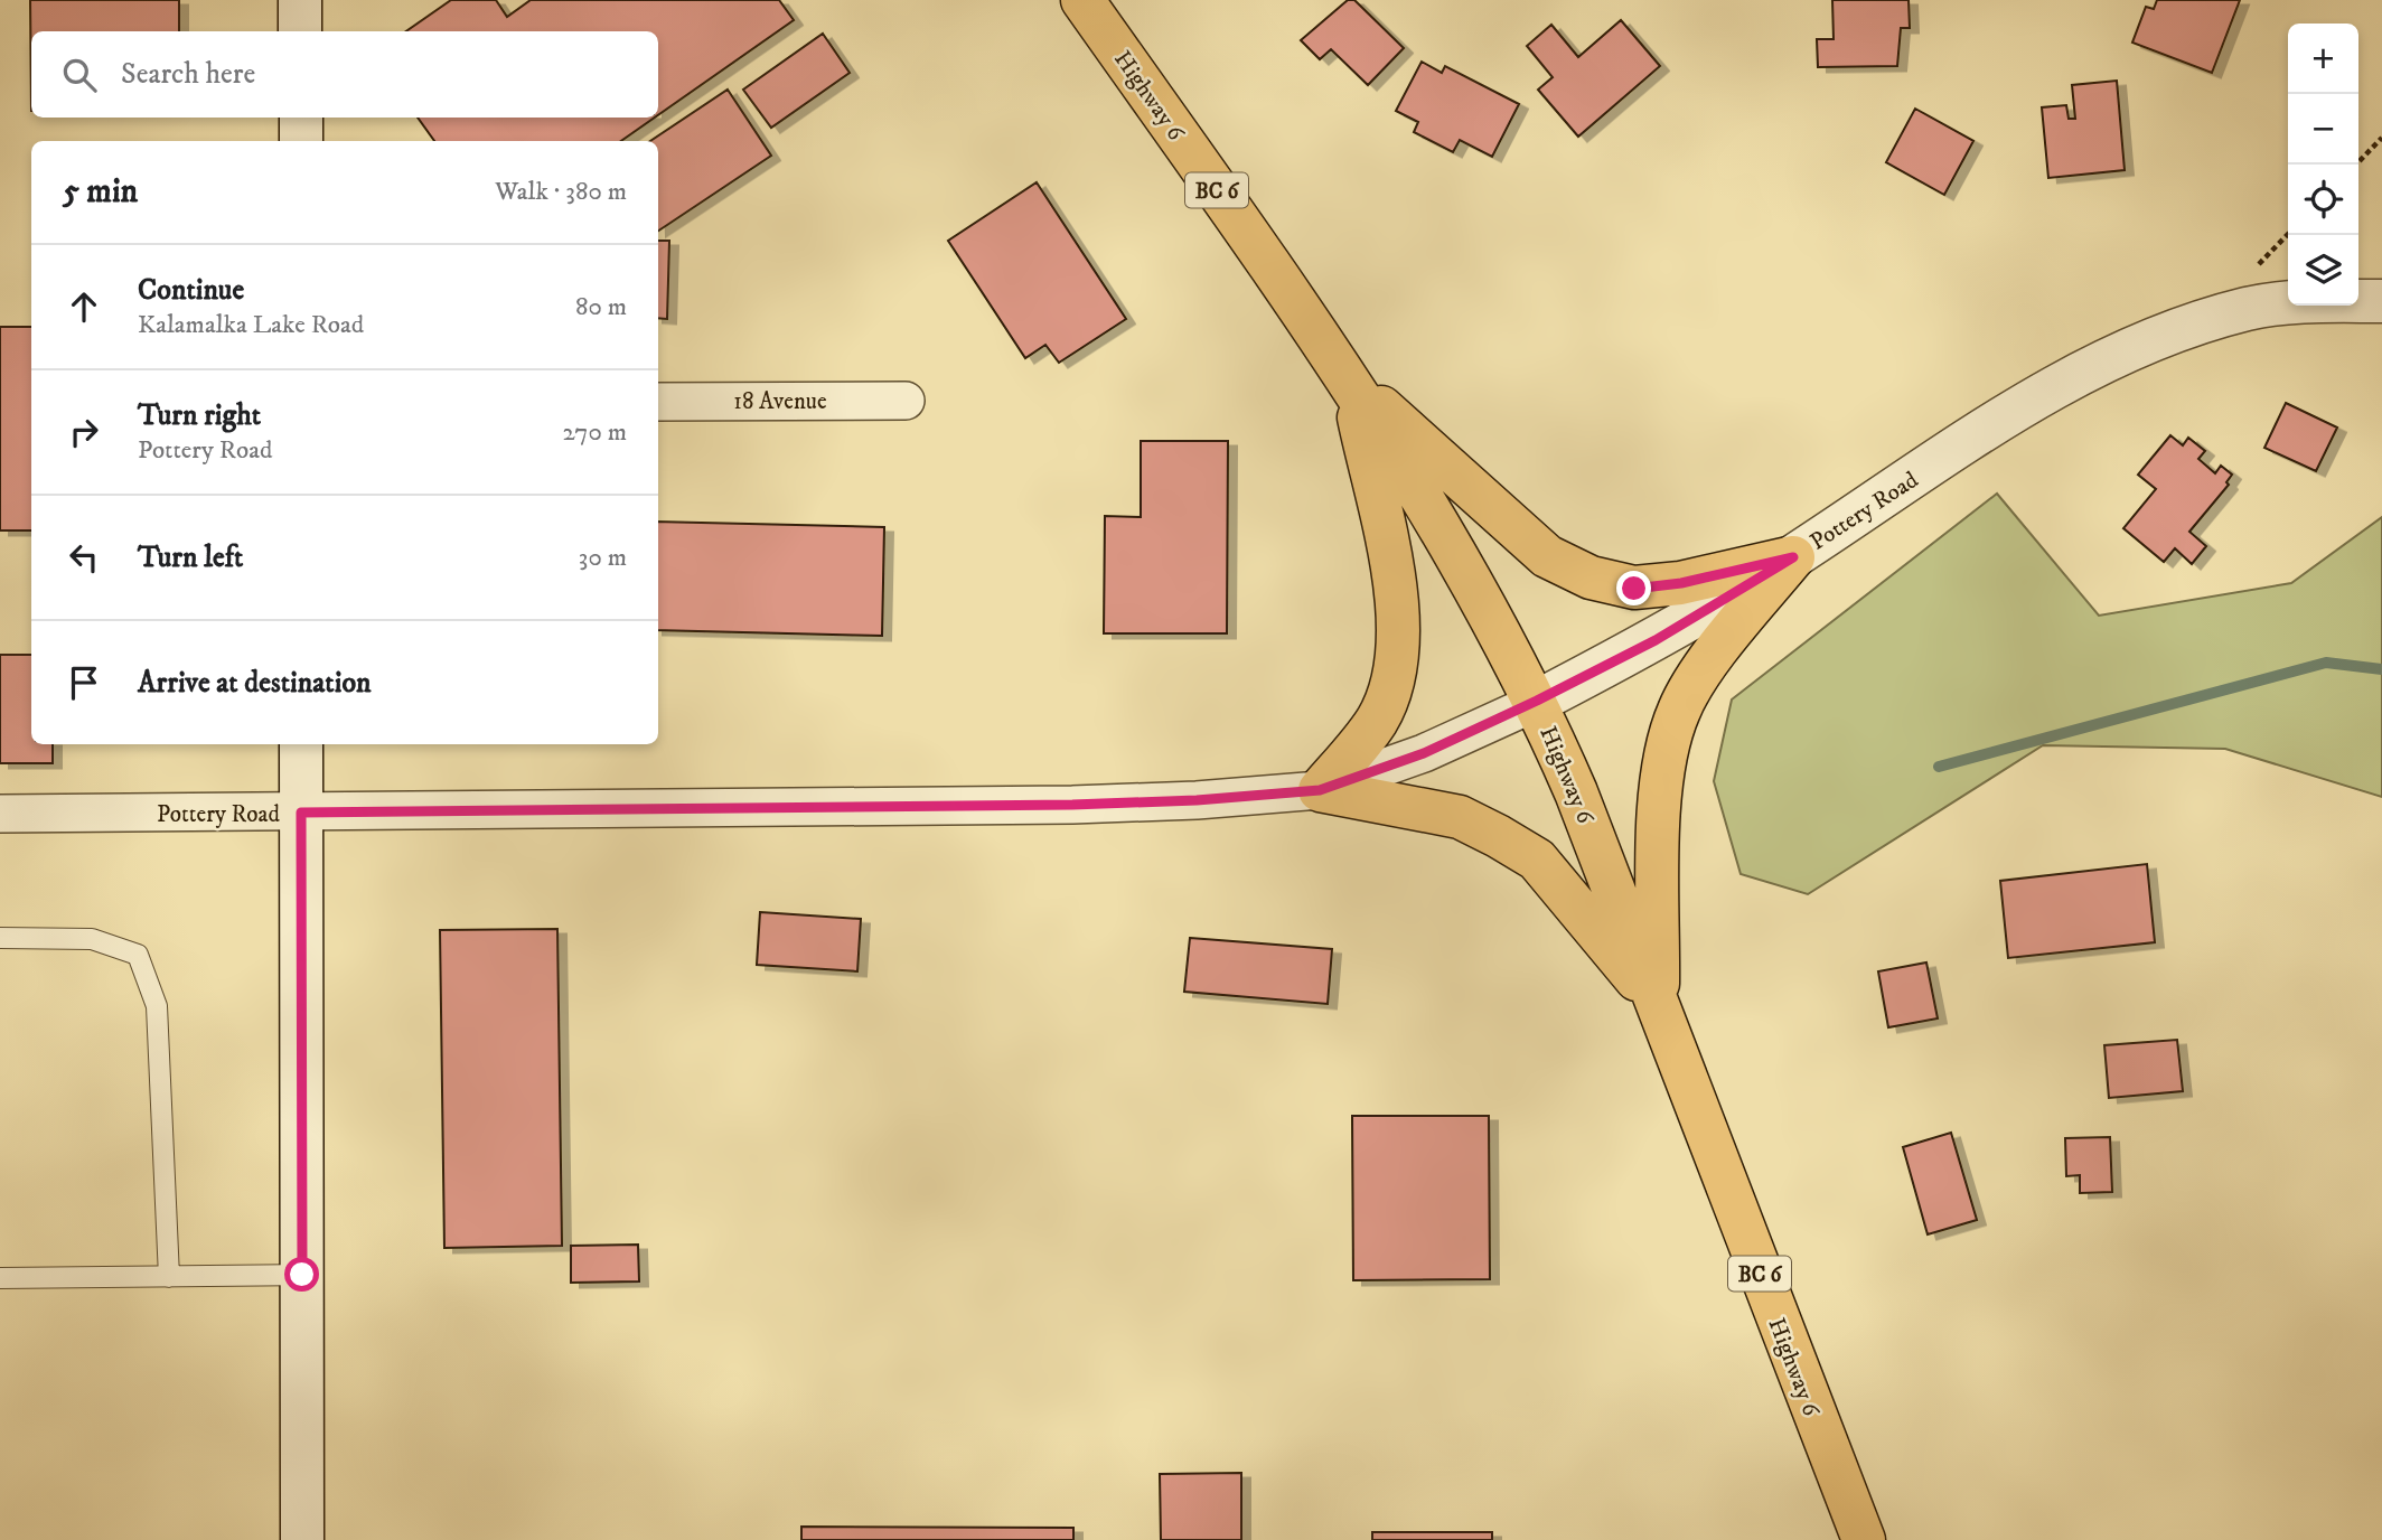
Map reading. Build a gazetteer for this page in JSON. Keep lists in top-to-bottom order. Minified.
{"streets":{"main road":["Highway 6","BC 6"],"street":["18 Avenue","Pottery Road"]},"crossings":[["Highway 6","Pottery Road"]],"page":{"map_buttons":["+","−"],"search":"Search here","heading":["5 min","Walk · 380 m"],"list":[["Continue","Kalamalka Lake Road","80 m"],["Turn right","Pottery Road","270 m"],["Turn left","30 m"],"Arrive at destination"]}}
